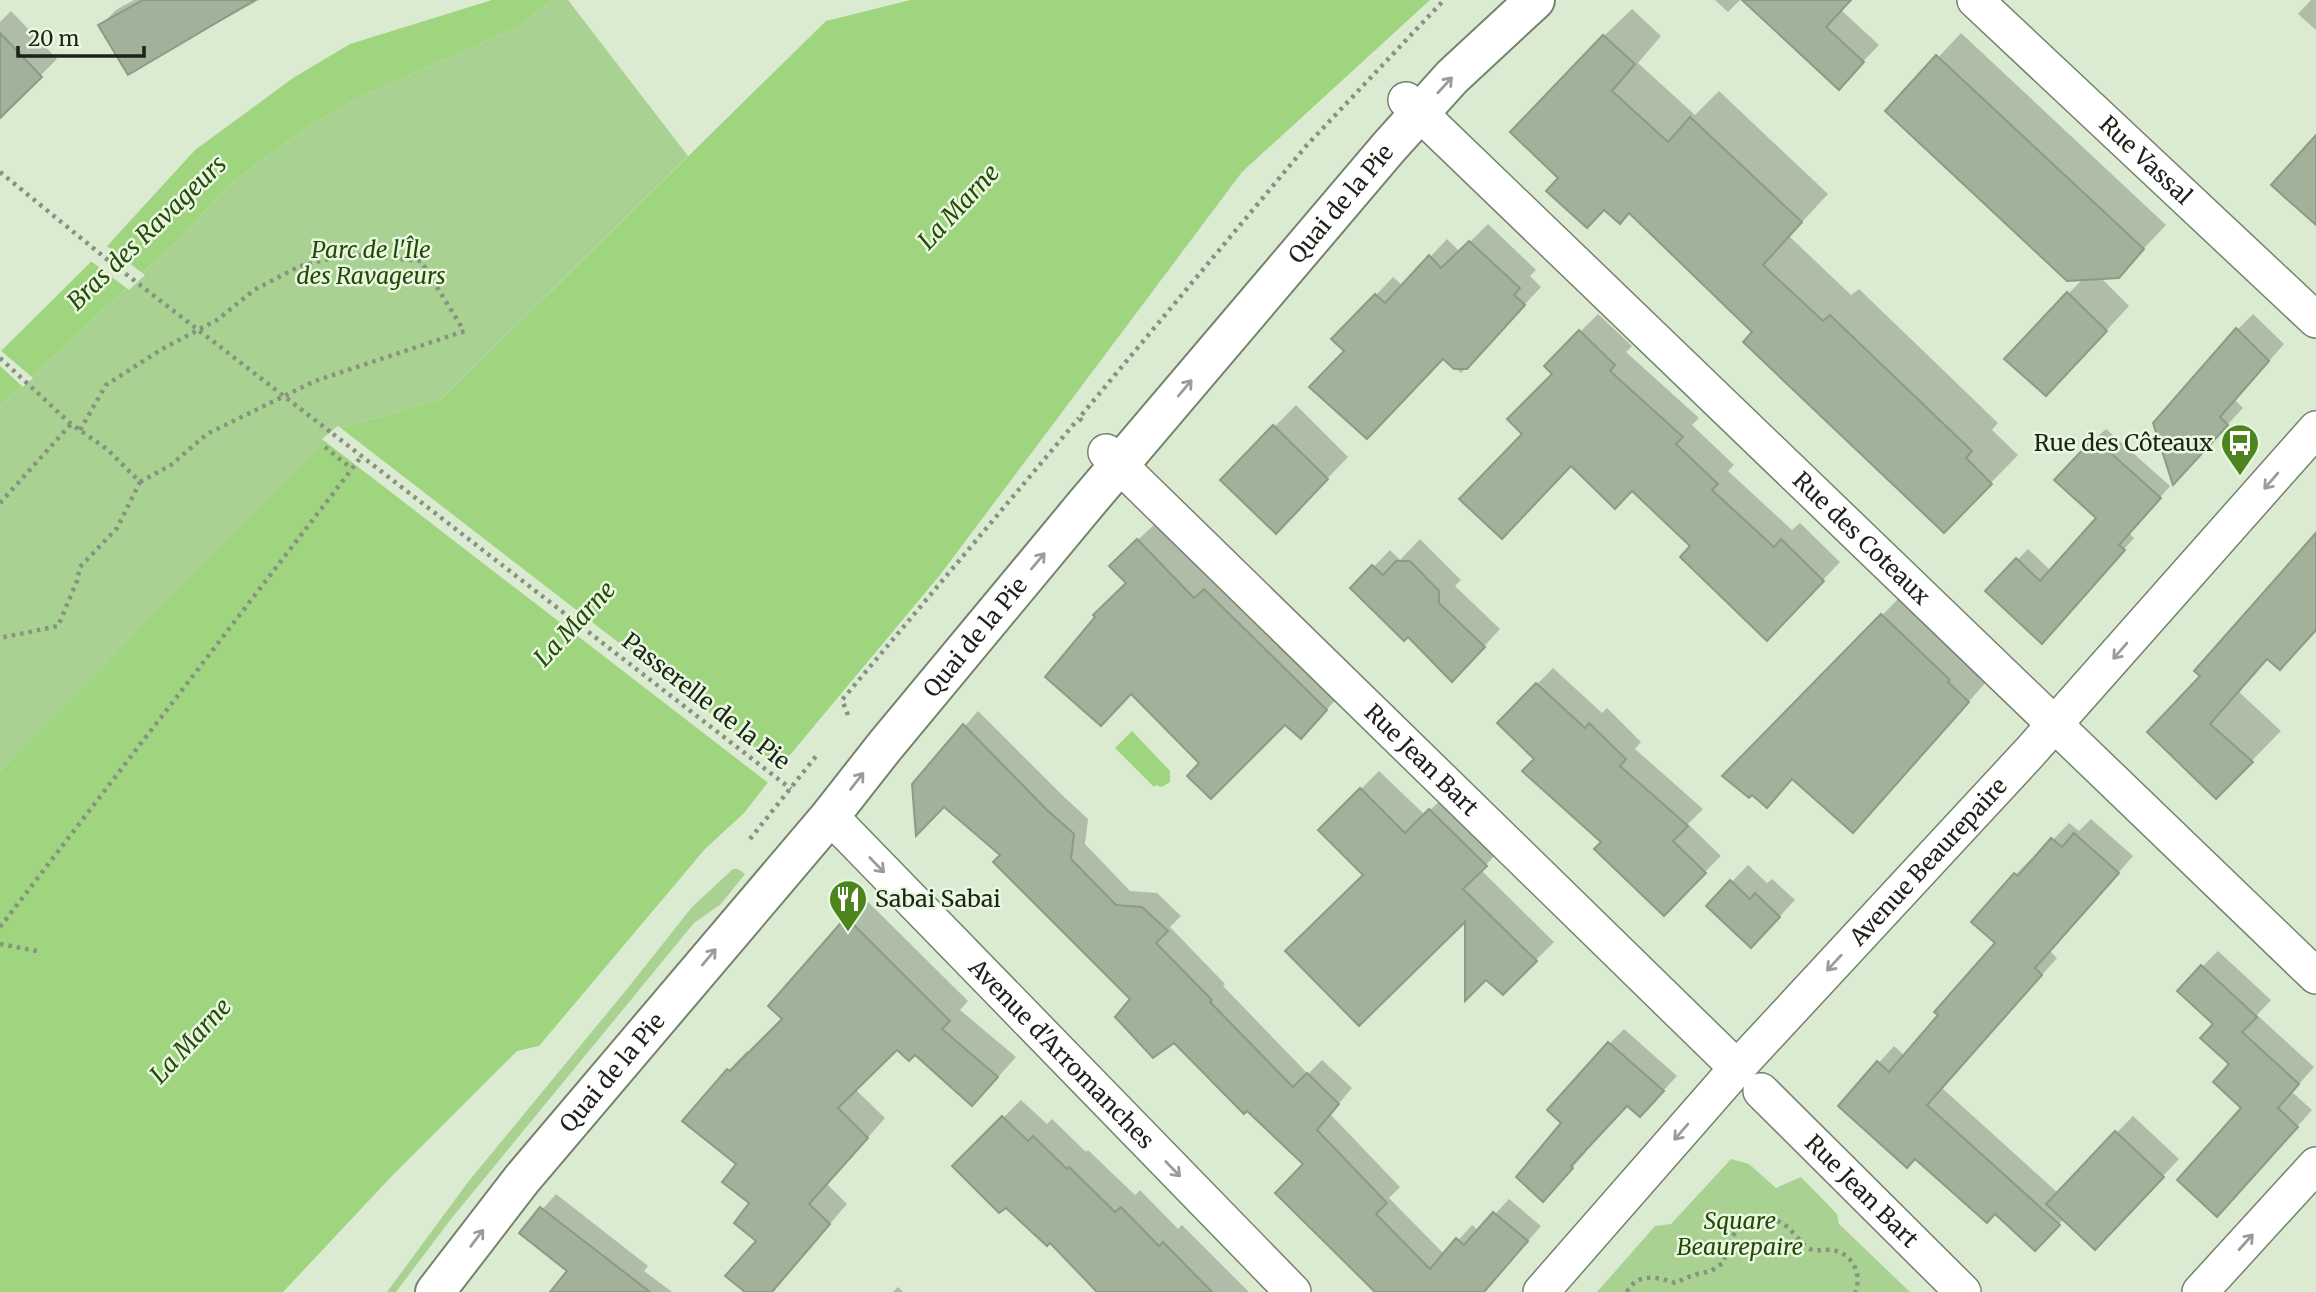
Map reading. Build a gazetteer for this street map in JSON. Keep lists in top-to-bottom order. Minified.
{"streets":{"street":["Rue Vassal","Quai de la Pie","Rue des Coteaux","Rue Jean Bart","Avenue Beaurepaire","Avenue d'Arromanches"],"path":["Passerelle de la Pie"]},"crossings":[["Quai de la Pie","Rue des Coteaux"],["Quai de la Pie","Rue Jean Bart"],["Quai de la Pie","Avenue d'Arromanches"],["Rue des Coteaux","Avenue Beaurepaire"],["Rue Jean Bart","Avenue Beaurepaire"]],"one_way":["Quai de la Pie","Avenue Beaurepaire","Avenue d'Arromanches"],"water":["La Marne","Bras des Ravageurs"],"parks":["Parc de l'Île des Ravageurs","Square Beaurepaire"],"places":{"bus stop":["Rue des Côteaux"],"restaurant":["Sabai Sabai"]},"scale_bar":"20 m"}
